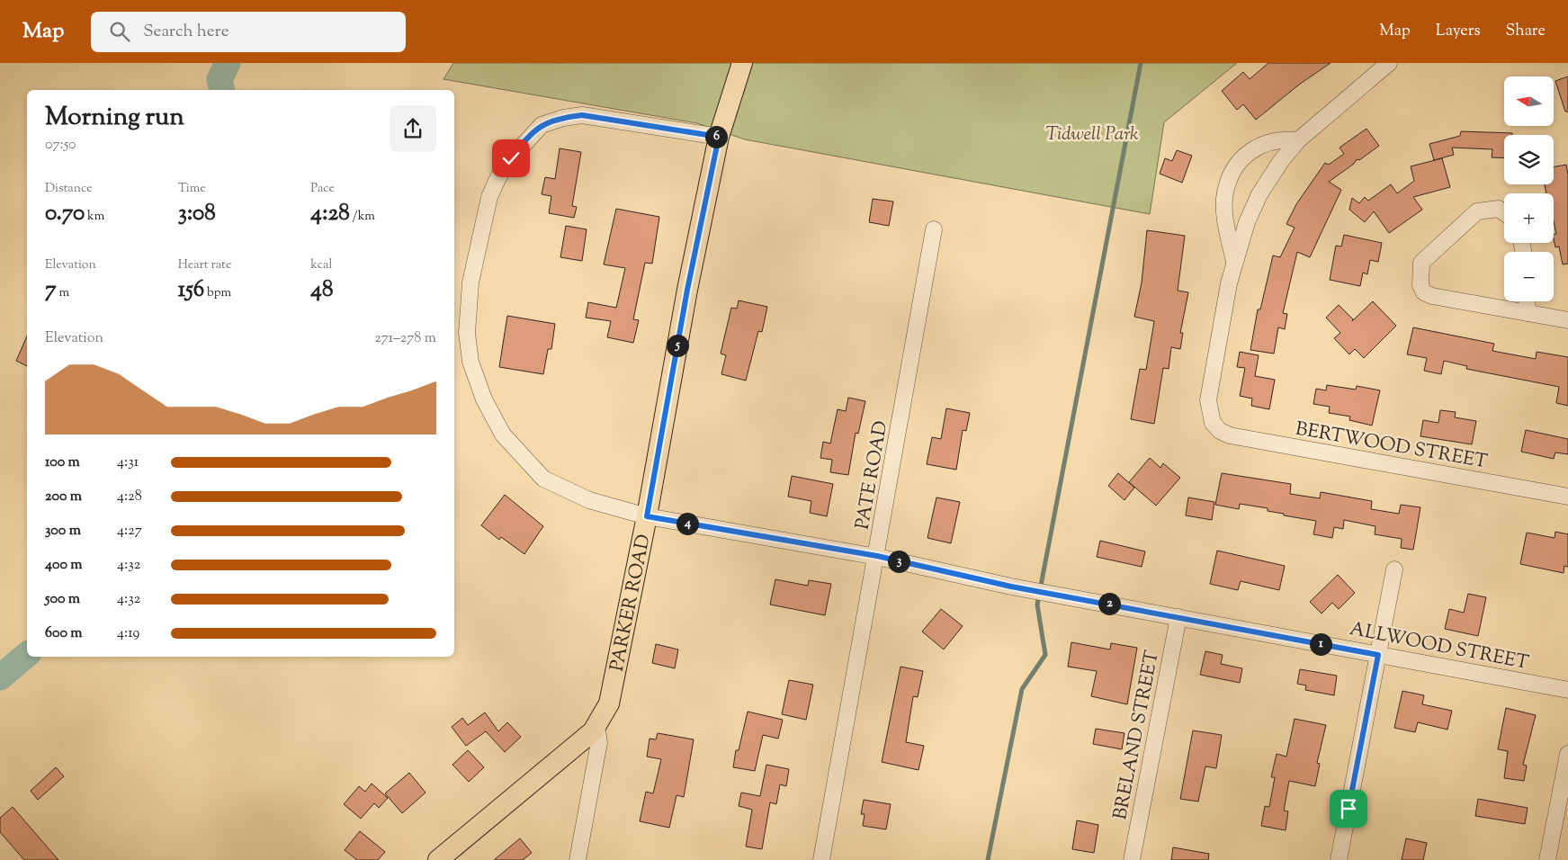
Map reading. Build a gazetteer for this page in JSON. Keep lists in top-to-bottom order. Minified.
{"streets":{"main road":["PARKER ROAD"],"street":["BERTWOOD STREET","PATE ROAD","ALLWOOD STREET","BRELAND STREET"]},"crossings":[["PATE ROAD","ALLWOOD STREET"],["PARKER ROAD","ALLWOOD STREET"],["ALLWOOD STREET","BRELAND STREET"]],"parks":["Tidwell Park"],"north":"left","page":{"header":"Map","search":"Search here","nav":["Map","Layers","Share"],"map_buttons":["+","−"],"heading":["Morning run","07:50"],"pins":["6","5","4","3","2","1"],"stats":[["Distance","0.70 km"],["Time","3:08"],["Pace","4:28 /km"],["Elevation","7 m"],["Heart rate","156 bpm"],["kcal","48"]],"chart":["Elevation","271–278 m"],"list":[{"name":"100 m","note":"4:31"},{"name":"200 m","note":"4:28"},{"name":"300 m","note":"4:27"},{"name":"400 m","note":"4:32"},{"name":"500 m","note":"4:32"},{"name":"600 m","note":"4:19"}]}}
